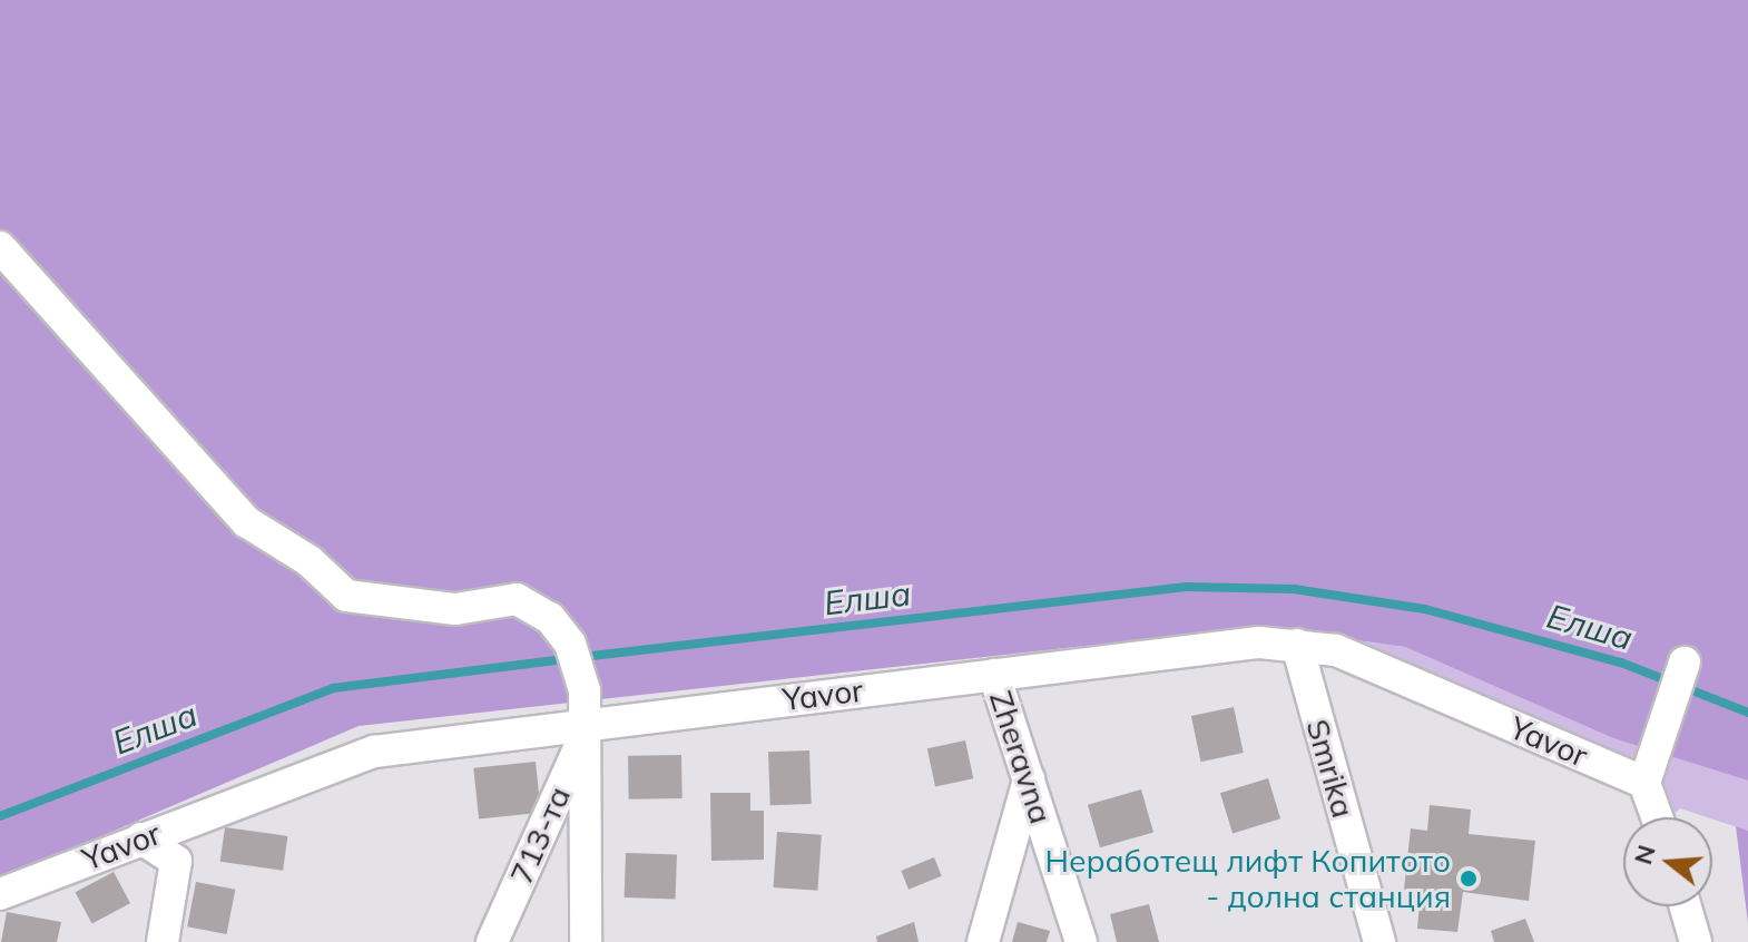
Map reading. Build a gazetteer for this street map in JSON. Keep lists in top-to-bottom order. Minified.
{"streets":{"street":["Yavor","Zheravna","Smrika","713-та"]},"crossings":[["Yavor","Zheravna"],["Yavor","Smrika"],["Yavor","713-та"]],"water":["Елша"],"places":["Неработещ лифт Копитото - долна станция"],"north":"left"}
